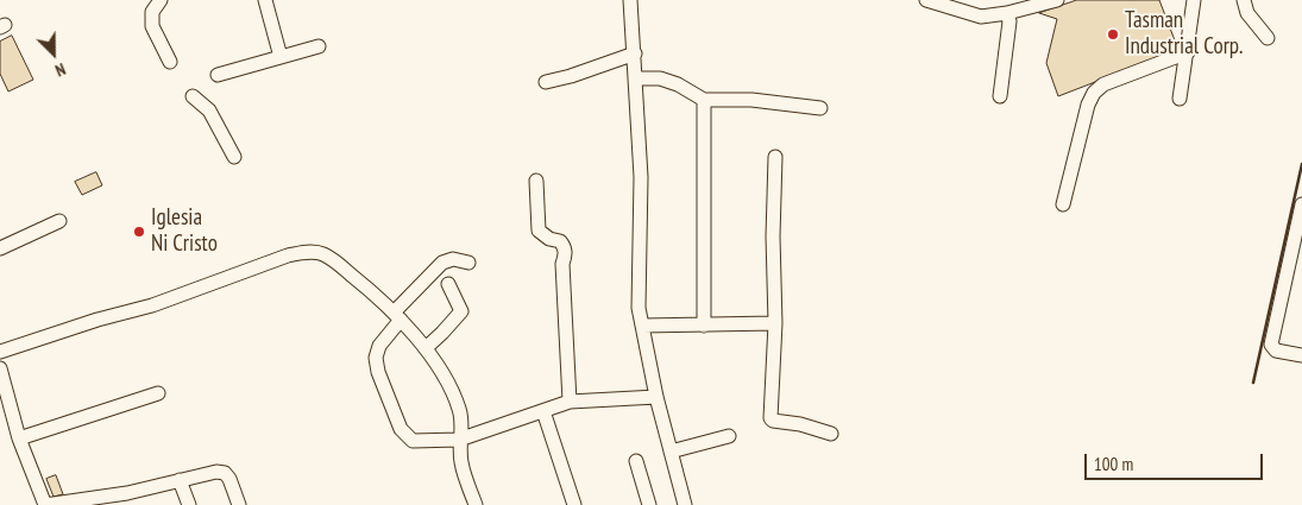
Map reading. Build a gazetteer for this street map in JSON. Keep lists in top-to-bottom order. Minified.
{"places":["Tasman Industrial Corp.","Iglesia Ni Cristo"],"scale_bar":"100 m","north":"bottom right"}
